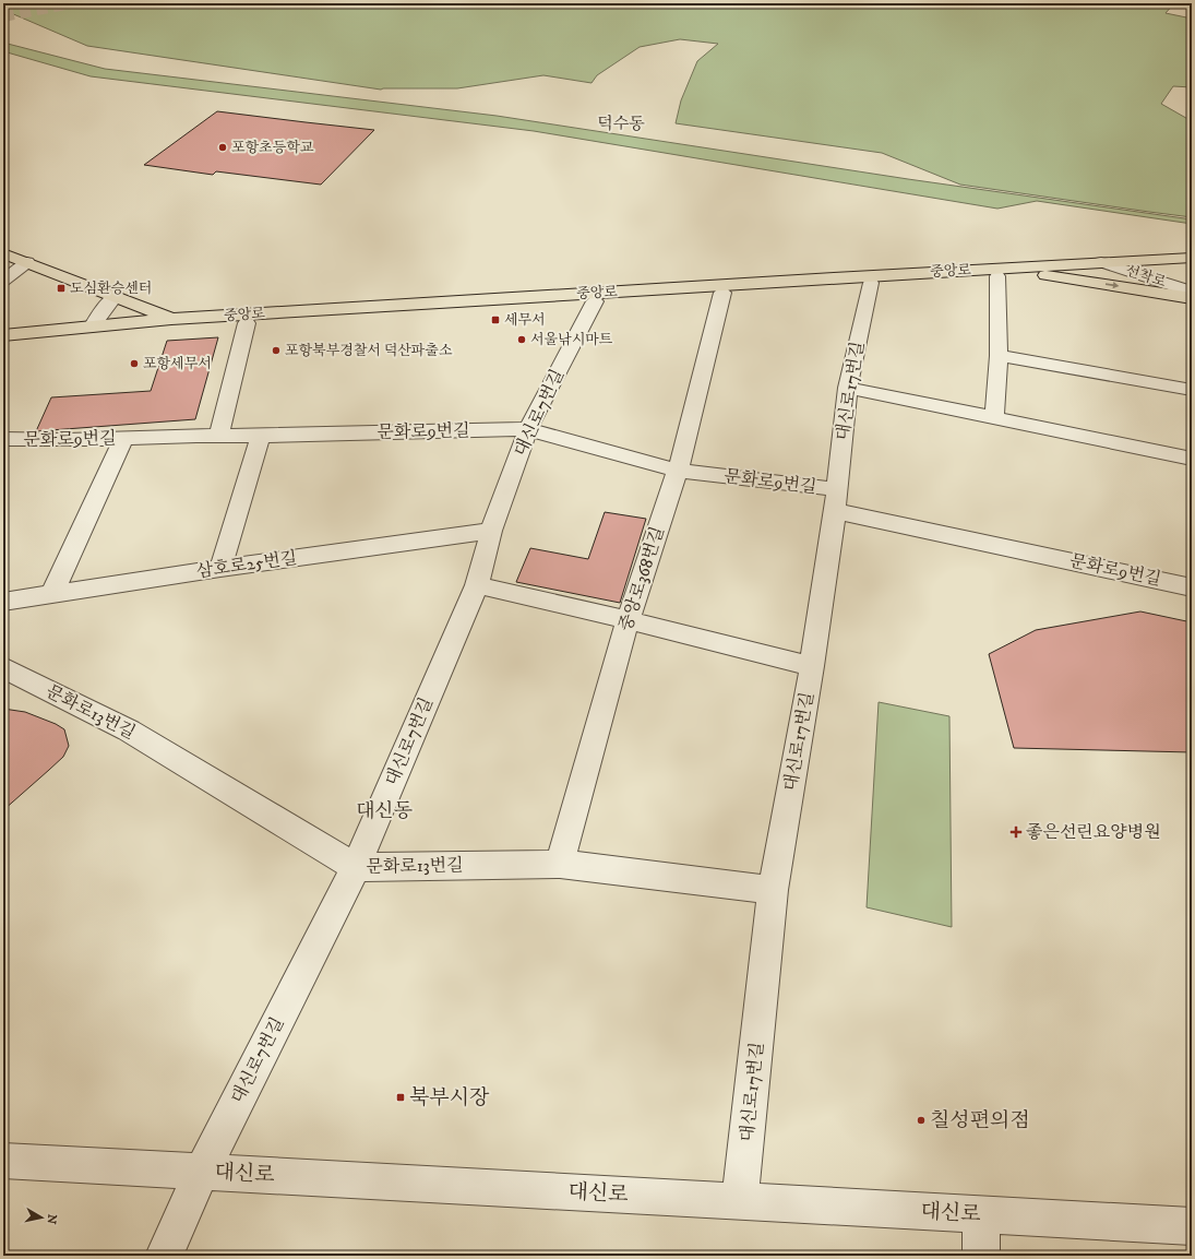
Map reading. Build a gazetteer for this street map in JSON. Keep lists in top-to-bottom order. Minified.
{"streets":{"main road":["중앙로"],"street":["선착로","대신로17번길","대신로7번길","문화로9번길","삼호로25번길","중앙로368번길","문화로13번길","대신로"]},"crossings":[["중앙로","선착로"],["중앙로","대신로17번길"],["중앙로","대신로7번길"],["중앙로","중앙로368번길"],["대신로17번길","문화로9번길"],["대신로17번길","문화로13번길"],["대신로17번길","대신로"],["대신로7번길","문화로9번길"],["대신로7번길","삼호로25번길"],["대신로7번길","문화로13번길"],["대신로7번길","대신로"],["문화로9번길","중앙로368번길"],["중앙로368번길","문화로13번길"]],"districts":["덕수동","대신동"],"places":{"other":["포항초등학교","서울낚시마트","포항북부경찰서 덕산파출소","포항세무서","칠성편의점"],"transit":["도심환승센터","세무서","북부시장"],"health":["좋은선린요양병원"]},"north":"right"}
